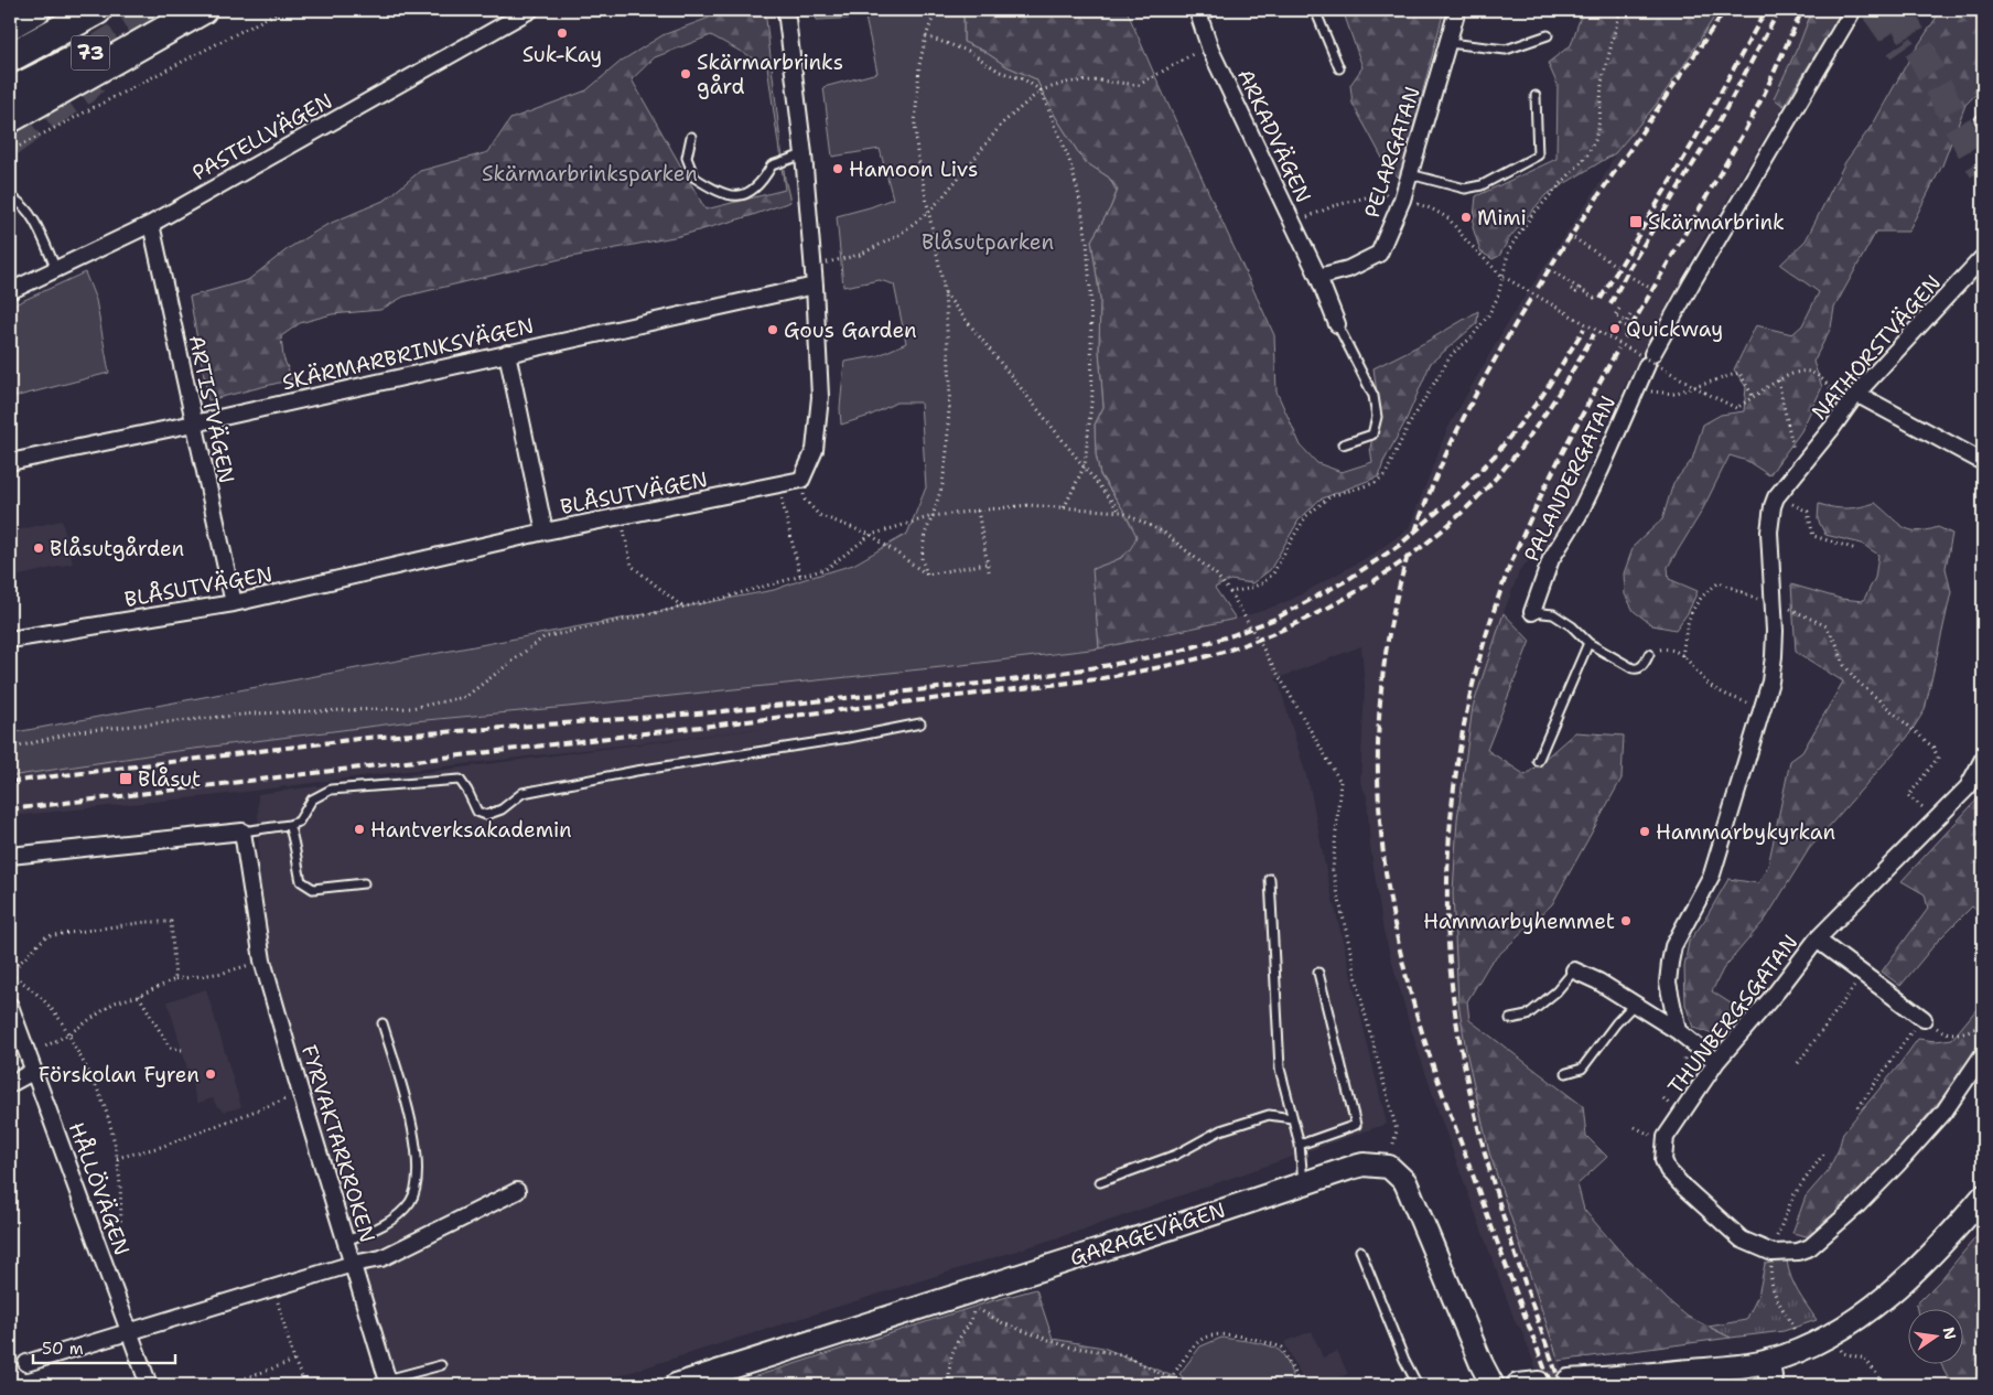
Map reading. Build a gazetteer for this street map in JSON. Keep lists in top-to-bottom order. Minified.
{"streets":{"highway":["73"],"street":["ARKADVÄGEN","PASTELLVÄGEN","PELARGATAN","NATHORSTVÄGEN","SKÄRMARBRINKSVÄGEN","ARTISTVÄGEN","PALANDERGATAN","BLÅSUTVÄGEN","THUNBERGSGATAN","FYRVAKTARKROKEN","HÅLLÖVÄGEN","GARAGEVÄGEN"]},"crossings":[["ARKADVÄGEN","PELARGATAN"],["PASTELLVÄGEN","ARTISTVÄGEN"],["SKÄRMARBRINKSVÄGEN","ARTISTVÄGEN"],["ARTISTVÄGEN","BLÅSUTVÄGEN"],["FYRVAKTARKROKEN","HÅLLÖVÄGEN"]],"parks":["Skärmarbrinksparken","Blåsutparken"],"places":{"other":["Suk-Kay","Skärmarbrinks gård","Hamoon Livs","Mimi","Quickway","Gous Garden","Blåsutgården","Hantverksakademin","Hammarbykyrkan","Hammarbyhemmet","Förskolan Fyren"],"transit":["Skärmarbrink","Blåsut"]},"scale_bar":"50 m","north":"right"}
